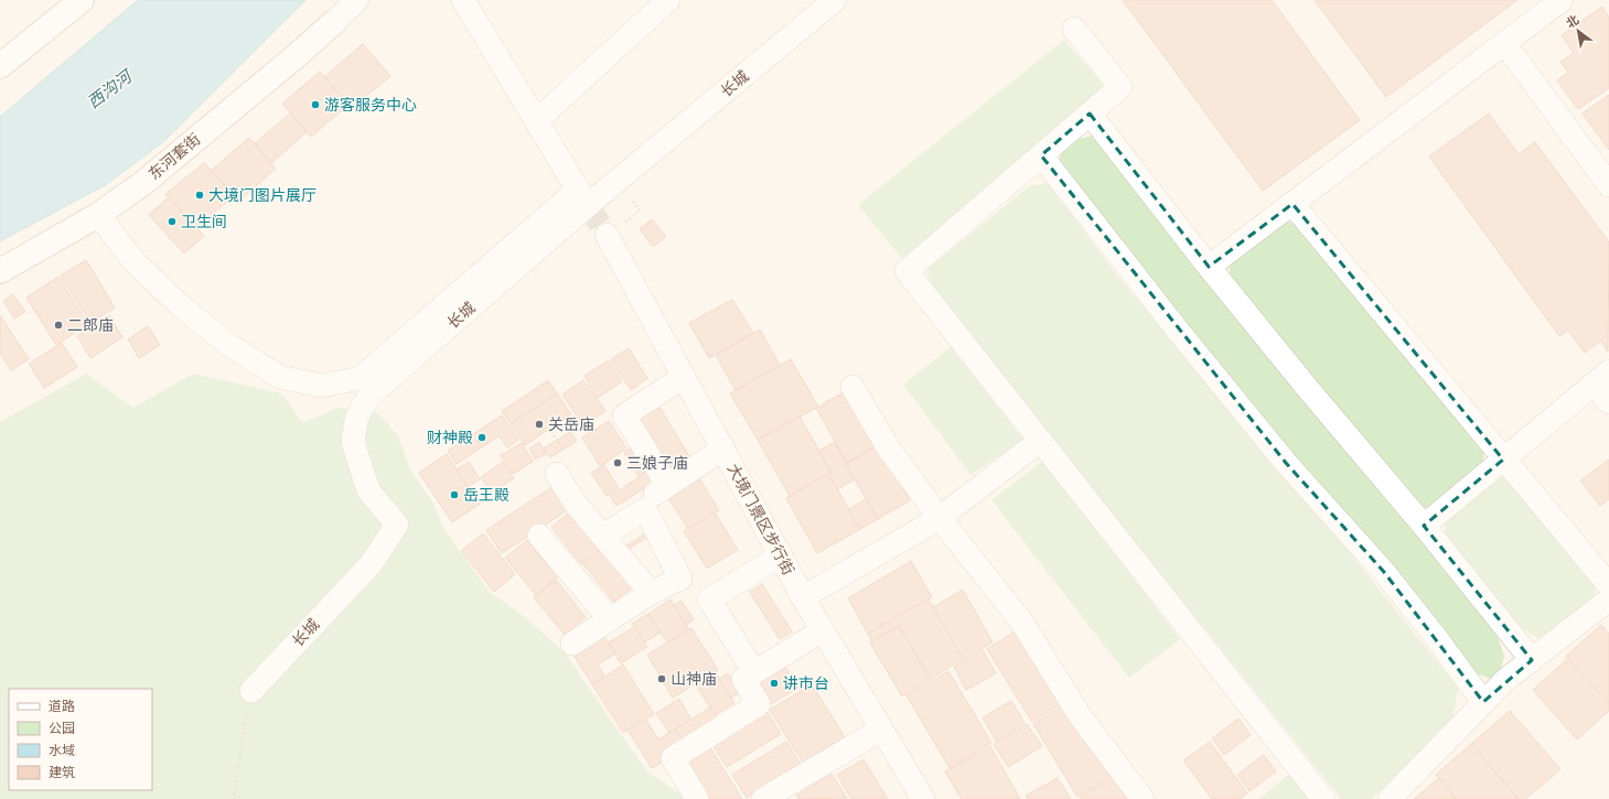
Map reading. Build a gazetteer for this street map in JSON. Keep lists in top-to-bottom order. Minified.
{"streets":{"street":["长城","东河套街","大境门景区步行街"]},"water":["西沟河"],"places":["游客服务中心","大境门图片展厅","卫生间","二郎庙","关岳庙","财神殿","三娘子庙","岳王殿","山神庙","讲市台"],"legend":["道路","公园","水域","建筑"],"north":"top left"}
